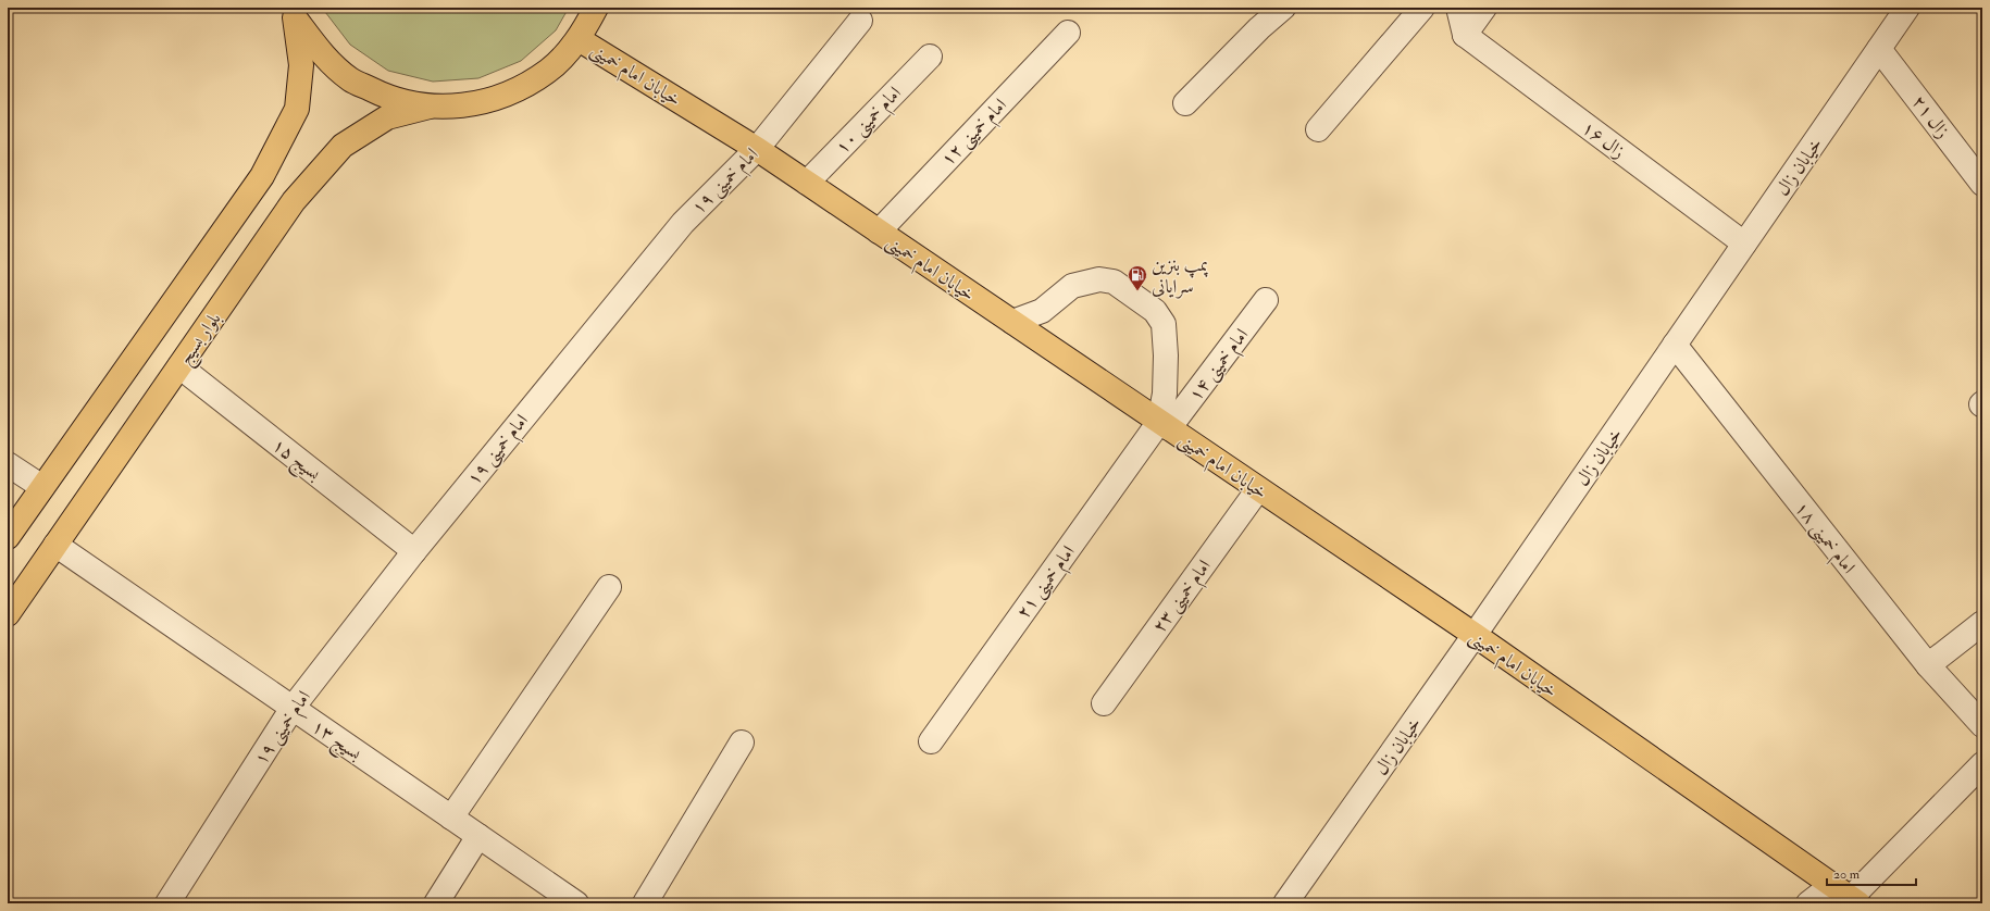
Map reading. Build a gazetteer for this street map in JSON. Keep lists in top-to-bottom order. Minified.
{"streets":{"main road":["خیابان امام خمینی","بلوار بسیج"],"street":["زال ۲۱","امام خمینی ۱۰","امام خمینی ۱۲","زال ۱۶","خیابان زال","امام خمینی ۱۹","امام خمینی ۱۴","بسیج ۱۵","امام خمینی ۱۸","امام خمینی ۲۱","امام خمینی ۲۳","بسیج ۱۳"]},"crossings":[["خیابان امام خمینی","امام خمینی ۱۰"],["خیابان امام خمینی","امام خمینی ۱۲"],["خیابان امام خمینی","خیابان زال"],["خیابان امام خمینی","امام خمینی ۱۹"],["خیابان امام خمینی","امام خمینی ۱۴"],["خیابان امام خمینی","امام خمینی ۲۱"],["خیابان امام خمینی","امام خمینی ۲۳"],["زال ۲۱","خیابان زال"],["زال ۱۶","خیابان زال"],["خیابان زال","امام خمینی ۱۸"],["امام خمینی ۱۹","بسیج ۱۵"],["امام خمینی ۱۹","بسیج ۱۳"],["بلوار بسیج","بسیج ۱۵"],["بلوار بسیج","بسیج ۱۳"],["امام خمینی ۱۴","امام خمینی ۲۱"]],"places":{"fuel station":["پمپ بنزین سرایانی"]},"scale_bar":"20 m"}
